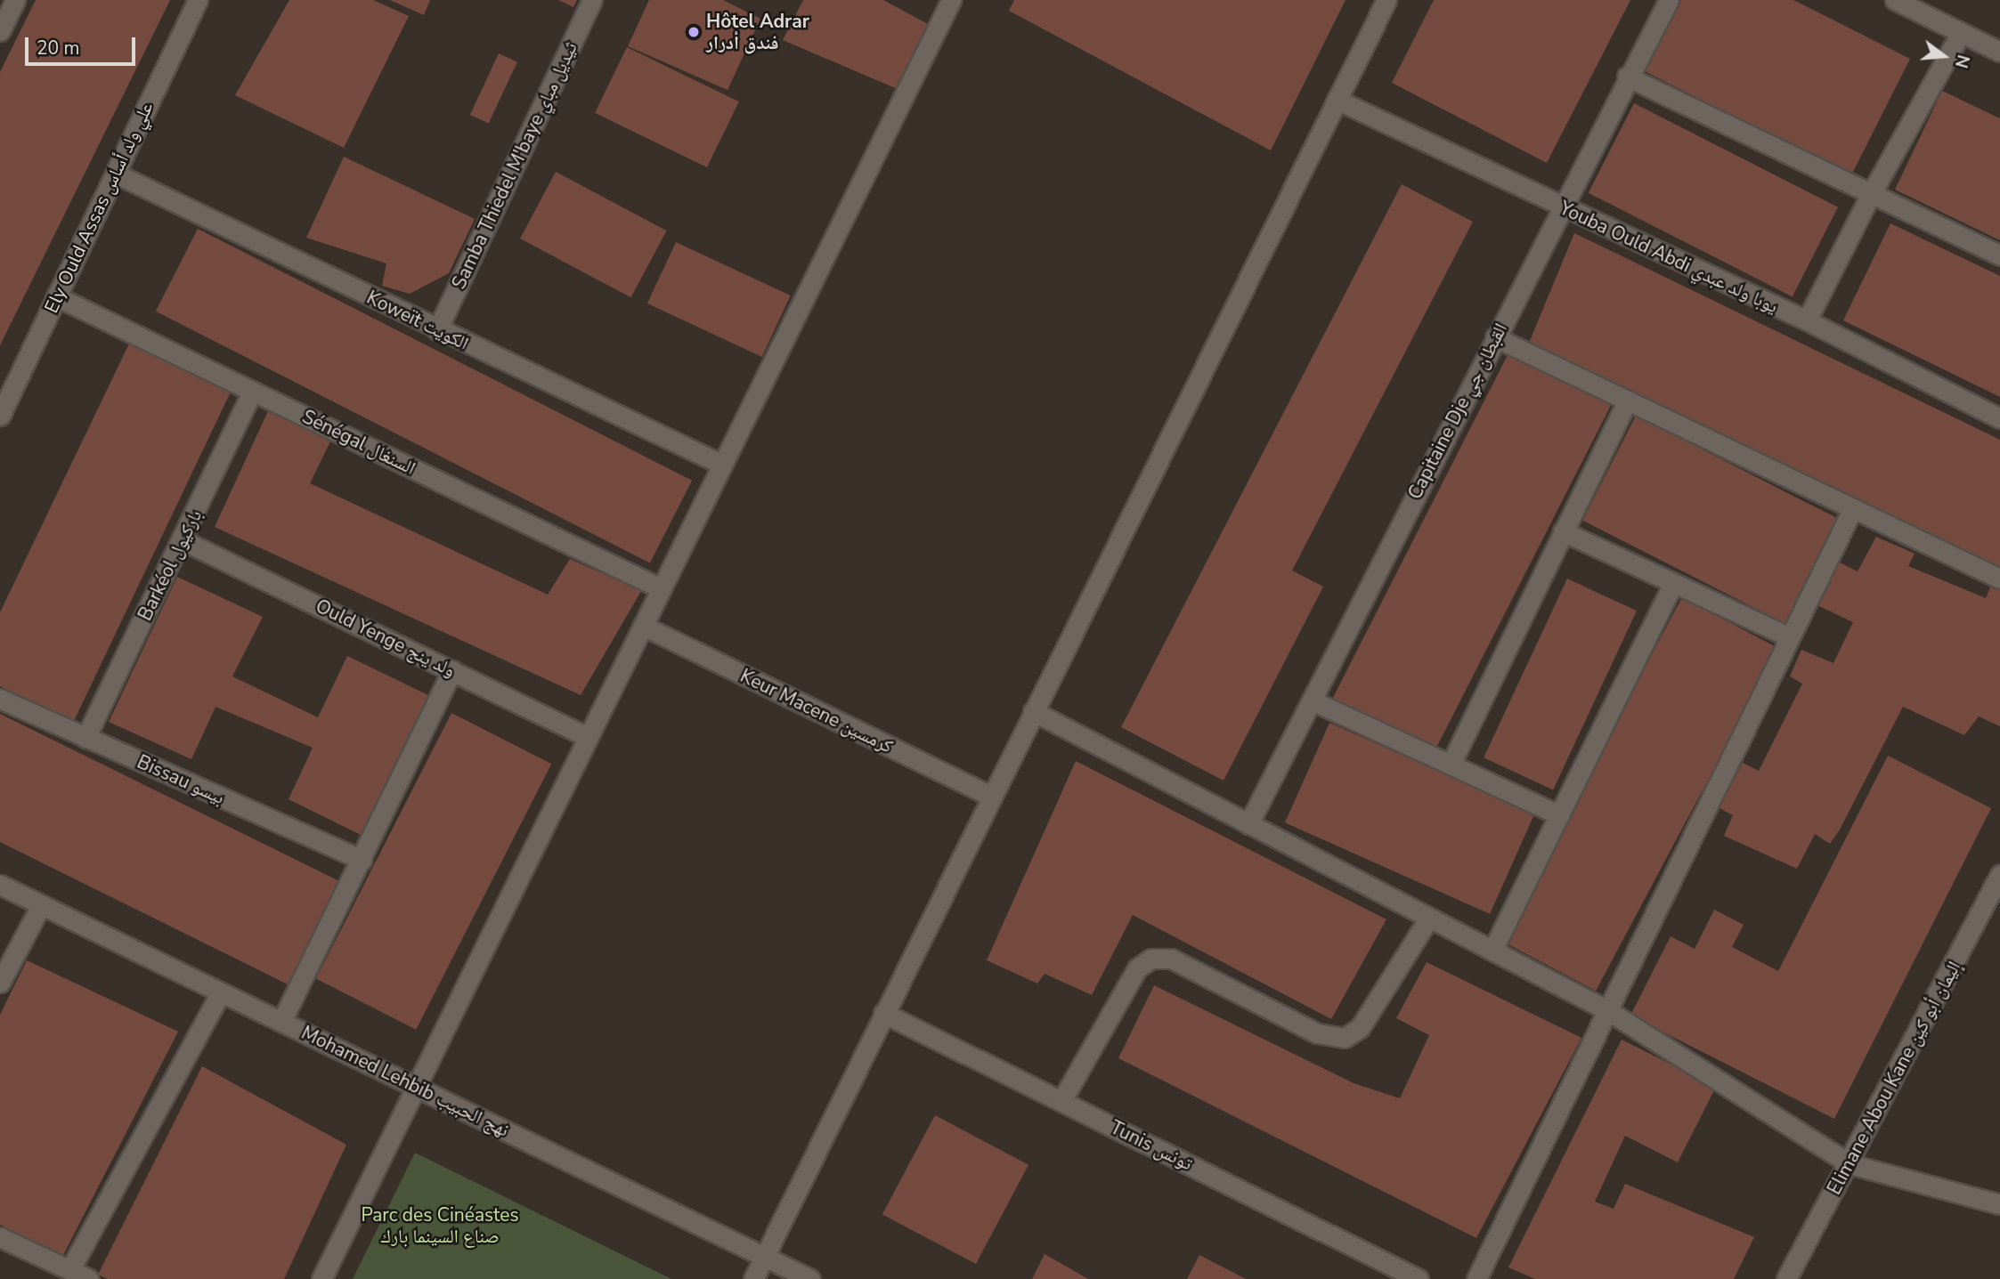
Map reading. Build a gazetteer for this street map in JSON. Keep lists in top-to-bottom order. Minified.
{"streets":{"street":["Samba Thiedel M'baye ثيديل مباي","Ely Ould Assas علي ولد أساس","Youba Ould Abdi يوبا ولد عبدي","Koweït الكويت","Capitaine Dje القبطان جي","Sénégal السنغال","Barkéol باركيول","Ould Yenge ولد ينج","Keur Macene كرمسين","Bissau بيسو","Elimane Abou Kane إليمان أبو كين","Mohamed Lehbib نهج الحبيب","Tunis تونس"]},"crossings":[["Samba Thiedel M'baye ثيديل مباي","Koweït الكويت"],["Ely Ould Assas علي ولد أساس","Koweït الكويت"],["Ely Ould Assas علي ولد أساس","Sénégal السنغال"],["Youba Ould Abdi يوبا ولد عبدي","Capitaine Dje القبطان جي"],["Sénégal السنغال","Barkéol باركيول"],["Barkéol باركيول","Ould Yenge ولد ينج"],["Barkéol باركيول","Bissau بيسو"]],"parks":["Parc des Cinéastes صناع السينما بارك"],"places":["Hôtel Adrar فندق أدرار"],"scale_bar":"20 m","north":"right"}
